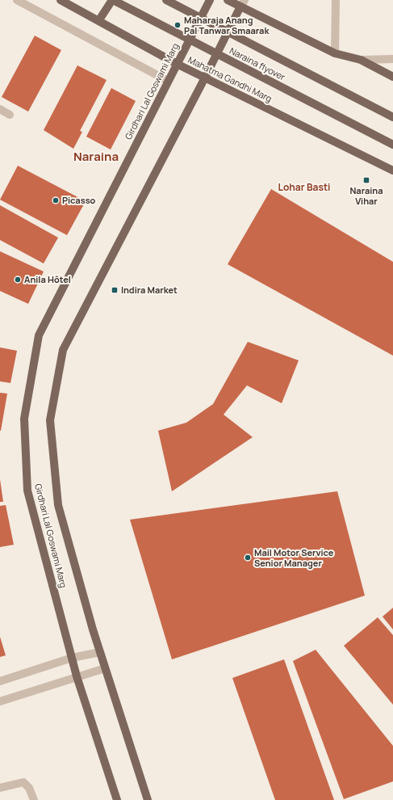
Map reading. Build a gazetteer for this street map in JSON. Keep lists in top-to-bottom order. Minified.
{"streets":{"main road":["Naraina flyover","Mahatma Gandhi Marg","Girdhari Lal Goswami Marg"]},"crossings":[["Mahatma Gandhi Marg","Girdhari Lal Goswami Marg"]],"districts":["Naraina","Lohar Basti"],"places":{"other":["Maharaja Anang Pal Tanwar Smaarak","Picasso","Anila Hôtel","Mail Motor Service Senior Manager"],"transit":["Naraina Vihar","Indira Market"]}}
